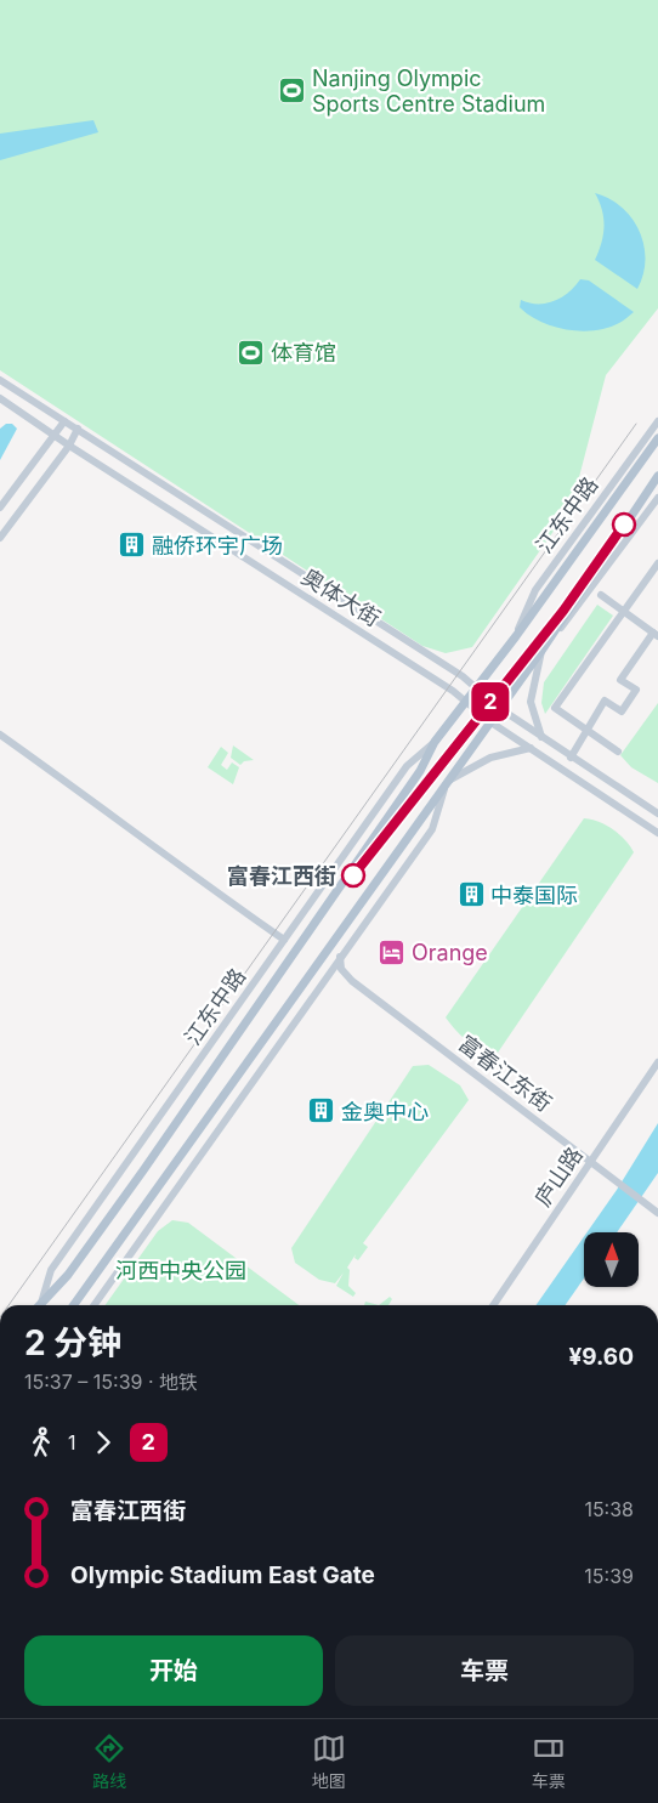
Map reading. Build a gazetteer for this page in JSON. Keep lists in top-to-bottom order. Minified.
{"streets":{"main road":["江东中路"],"street":["奥体大街","富春江东街","庐山路"]},"crossings":[["江东中路","奥体大街"],["富春江东街","庐山路"]],"parks":["河西中央公园"],"places":{"sports":["Nanjing Olympic Sports Centre Stadium","体育馆"],"building":["融侨环宇广场","中泰国际","金奥中心"],"other":["富春江西街"],"hotel":["Orange"]},"lines":["metro line 2"],"north":"top","page":{"on_map":"2","heading":["2 分钟","15:37 – 15:39 · 地铁","¥9.60"],"legs":["1","2"],"list":[{"name":"富春江西街","value":"15:38"},{"name":"Olympic Stadium East Gate","value":"15:39"}],"buttons":["开始","车票"],"tabs":["路线","地图","车票"]}}
